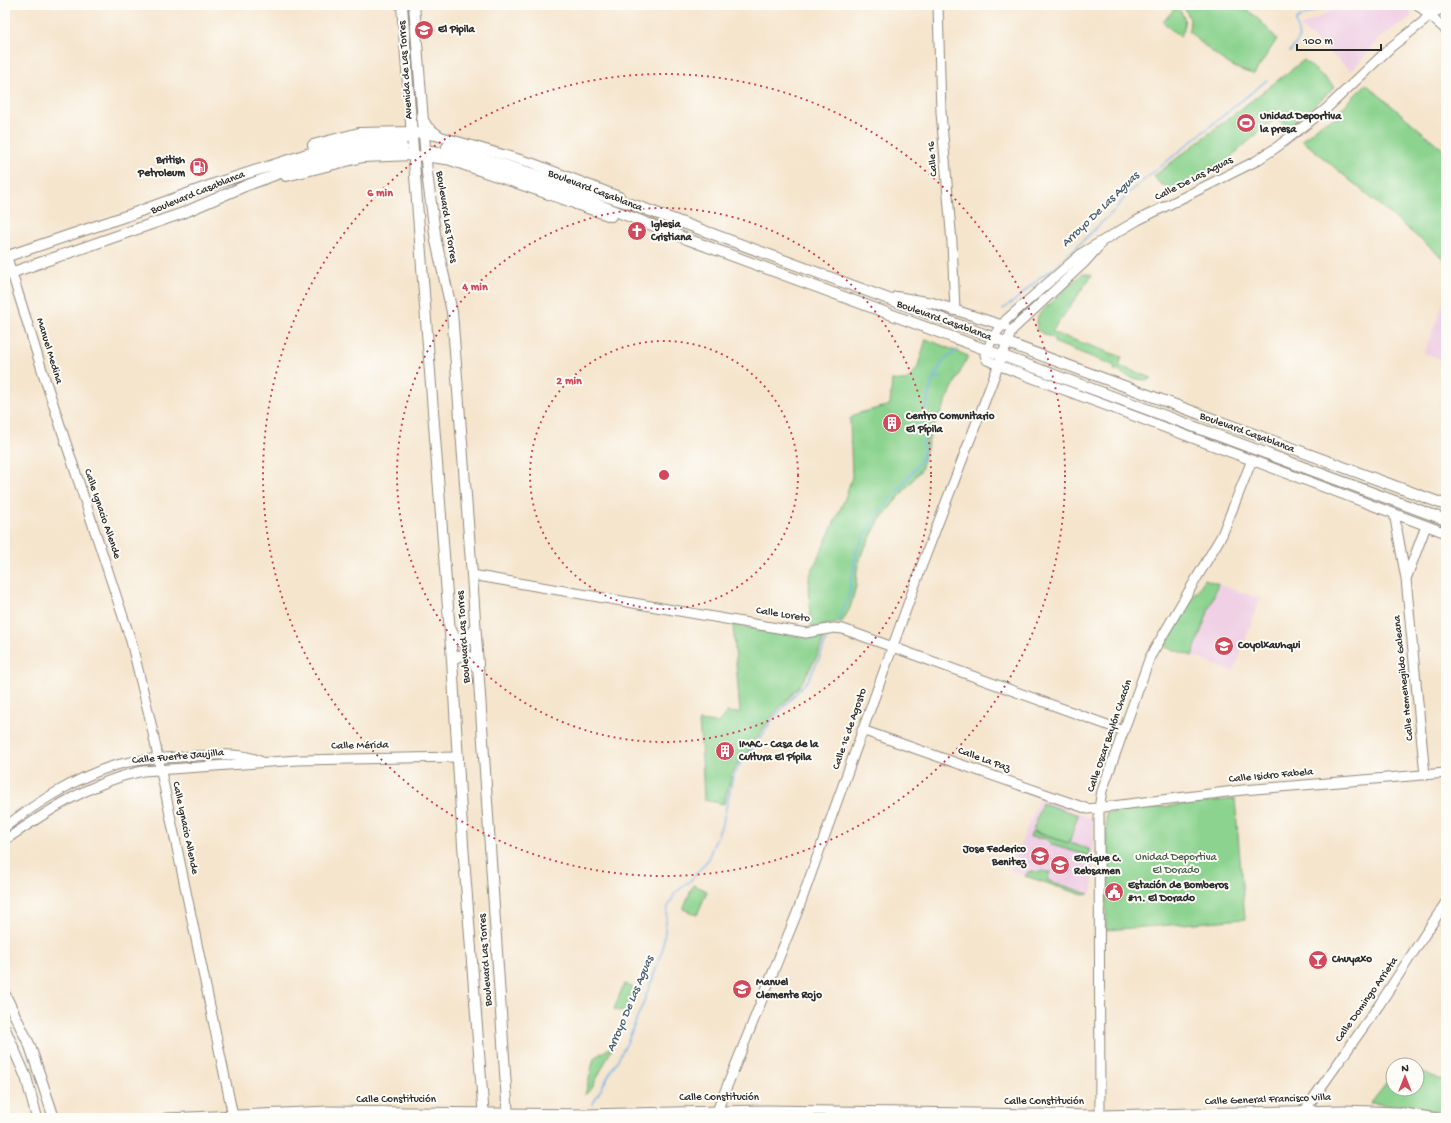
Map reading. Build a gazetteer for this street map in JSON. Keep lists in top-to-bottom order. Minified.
{"streets":{"main road":["Avenida de Las Torres","Boulevard Casablanca","Boulevard Las Torres"],"street":["Calle 16","Calle De Las Aguas","Manuel Medina","Calle Ignacio Allende","Calle Loreto","Calle Hemenegildo Galeana","Calle 16 de Agosto","Calle Oscar Baylón Chacón","Calle Mérida","Calle Fuerte Jaujilla","Calle La Paz","Calle Isidro Fabela","Calle Domingo Arrieta","Calle Constitución","Calle General Francisco Villa"]},"crossings":[["Avenida de Las Torres","Boulevard Casablanca"],["Avenida de Las Torres","Boulevard Las Torres"],["Calle De Las Aguas","Boulevard Casablanca"],["Calle De Las Aguas","Calle 16 de Agosto"],["Boulevard Casablanca","Boulevard Las Torres"],["Boulevard Casablanca","Manuel Medina"],["Boulevard Casablanca","Calle 16 de Agosto"],["Boulevard Las Torres","Calle Loreto"],["Boulevard Las Torres","Calle Mérida"],["Boulevard Las Torres","Calle Constitución"],["Manuel Medina","Calle Ignacio Allende"],["Calle Ignacio Allende","Calle Fuerte Jaujilla"],["Calle Ignacio Allende","Calle Constitución"],["Calle Loreto","Calle 16 de Agosto"],["Calle Loreto","Calle Oscar Baylón Chacón"],["Calle Hemenegildo Galeana","Calle Isidro Fabela"],["Calle 16 de Agosto","Calle La Paz"],["Calle 16 de Agosto","Calle Constitución"],["Calle Oscar Baylón Chacón","Calle La Paz"],["Calle Oscar Baylón Chacón","Calle Isidro Fabela"],["Calle Oscar Baylón Chacón","Calle Constitución"],["Calle Oscar Baylón Chacón","Calle General Francisco Villa"],["Calle Mérida","Calle Fuerte Jaujilla"],["Calle La Paz","Calle Isidro Fabela"],["Calle Domingo Arrieta","Calle General Francisco Villa"],["Calle Constitución","Calle General Francisco Villa"]],"water":["Arroyo De Las Aguas"],"parks":["Unidad Deportiva El Dorado"],"places":{"school or university":["El Pipila","Coyolxauhqui","Jose Federico Benitez","Enrique C. Rebsamen","Manuel Clemente Rojo"],"sports":["Unidad Deportiva la presa"],"fuel station":["British Petroleum"],"church":["Iglesia Cristiana"],"building":["Centro Comunitario El Pípila","IMAC - Casa de la Cultura El Pípila"],"public building":["Estación de Bomberos #11. El Dorado"],"bar":["Chuyaxo"]},"scale_bar":"100 m","north":"top","rings":["6 min","4 min","2 min"]}
